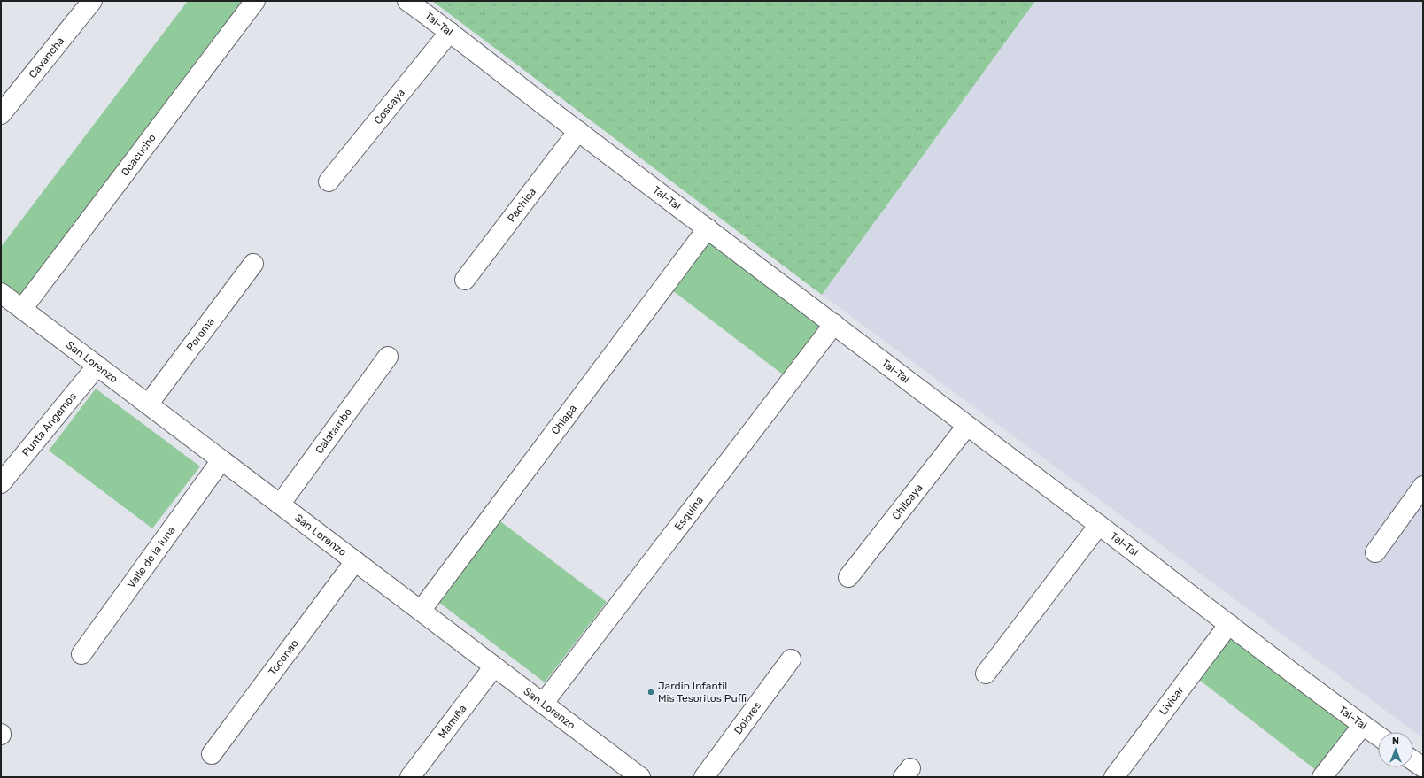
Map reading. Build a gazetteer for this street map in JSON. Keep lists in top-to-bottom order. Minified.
{"streets":{"street":["Tal-Tal","Cavancha","Coscaya","Ocacucho","Pachica","Poroma","San Lorenzo","Chiapa","Punta Angamos","Calatambo","Chilcaya","Esquina","Valle de la luna","Toconao","Livicar","Dolores","Mamiña"]},"crossings":[["Tal-Tal","Coscaya"],["Tal-Tal","Pachica"],["Tal-Tal","Chiapa"],["Tal-Tal","Chilcaya"],["Tal-Tal","Esquina"],["Tal-Tal","Livicar"],["Ocacucho","San Lorenzo"],["Poroma","San Lorenzo"],["San Lorenzo","Chiapa"],["San Lorenzo","Punta Angamos"],["San Lorenzo","Calatambo"],["San Lorenzo","Esquina"],["San Lorenzo","Valle de la luna"],["San Lorenzo","Toconao"],["San Lorenzo","Mamiña"]],"places":["Jardin Infantil Mis Tesoritos Puffi"],"north":"top"}
